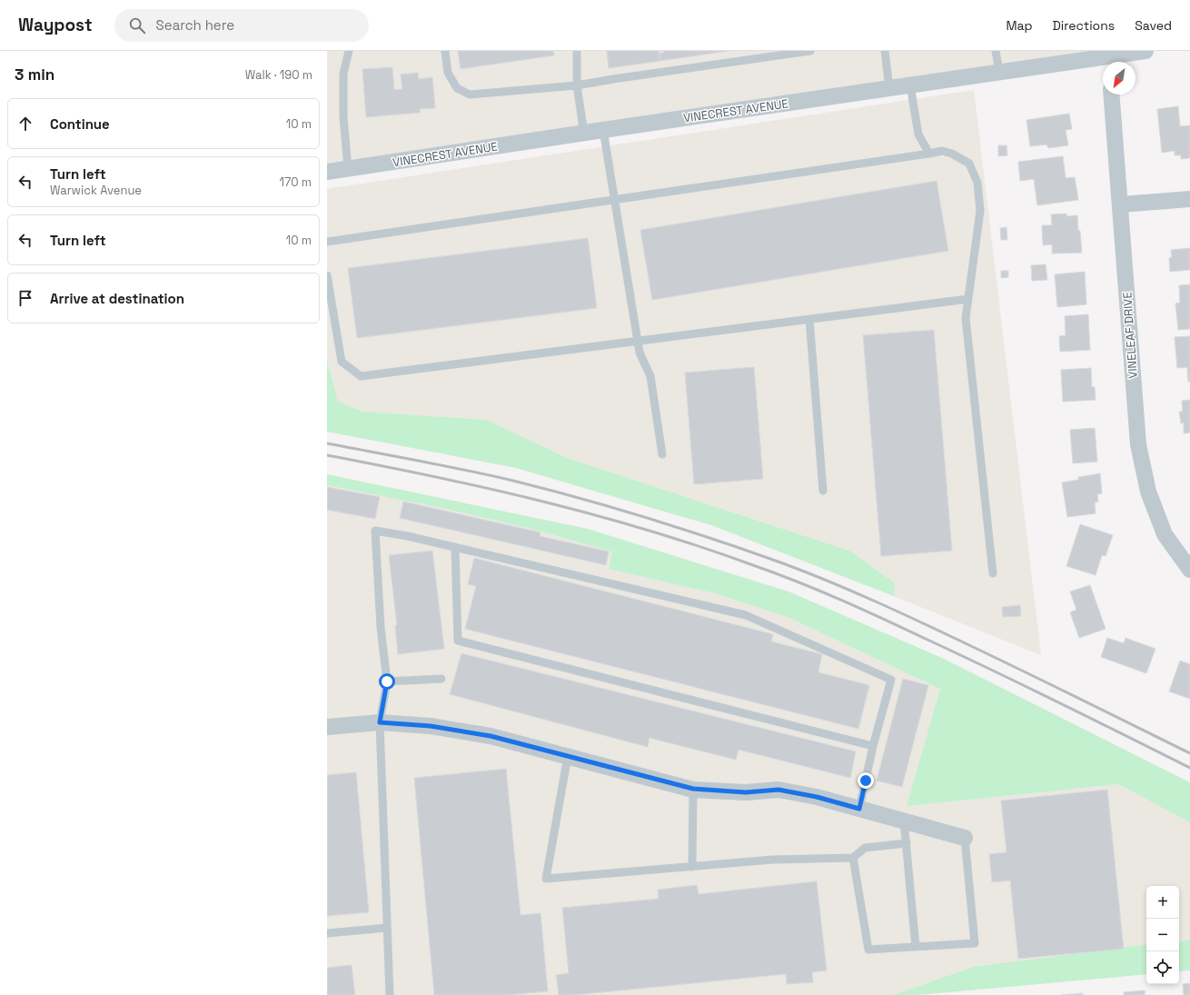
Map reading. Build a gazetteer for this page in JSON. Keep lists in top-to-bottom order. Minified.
{"streets":{"street":["VINECREST AVENUE","VINELEAF DRIVE"]},"north":"bottom left","page":{"header":"Waypost","search":"Search here","nav":["Map","Directions","Saved"],"heading":["3 min","Walk · 190 m"],"list":[["Continue","10 m"],["Turn left","Warwick Avenue","170 m"],["Turn left","10 m"],"Arrive at destination"],"map_buttons":["+","−"]}}
